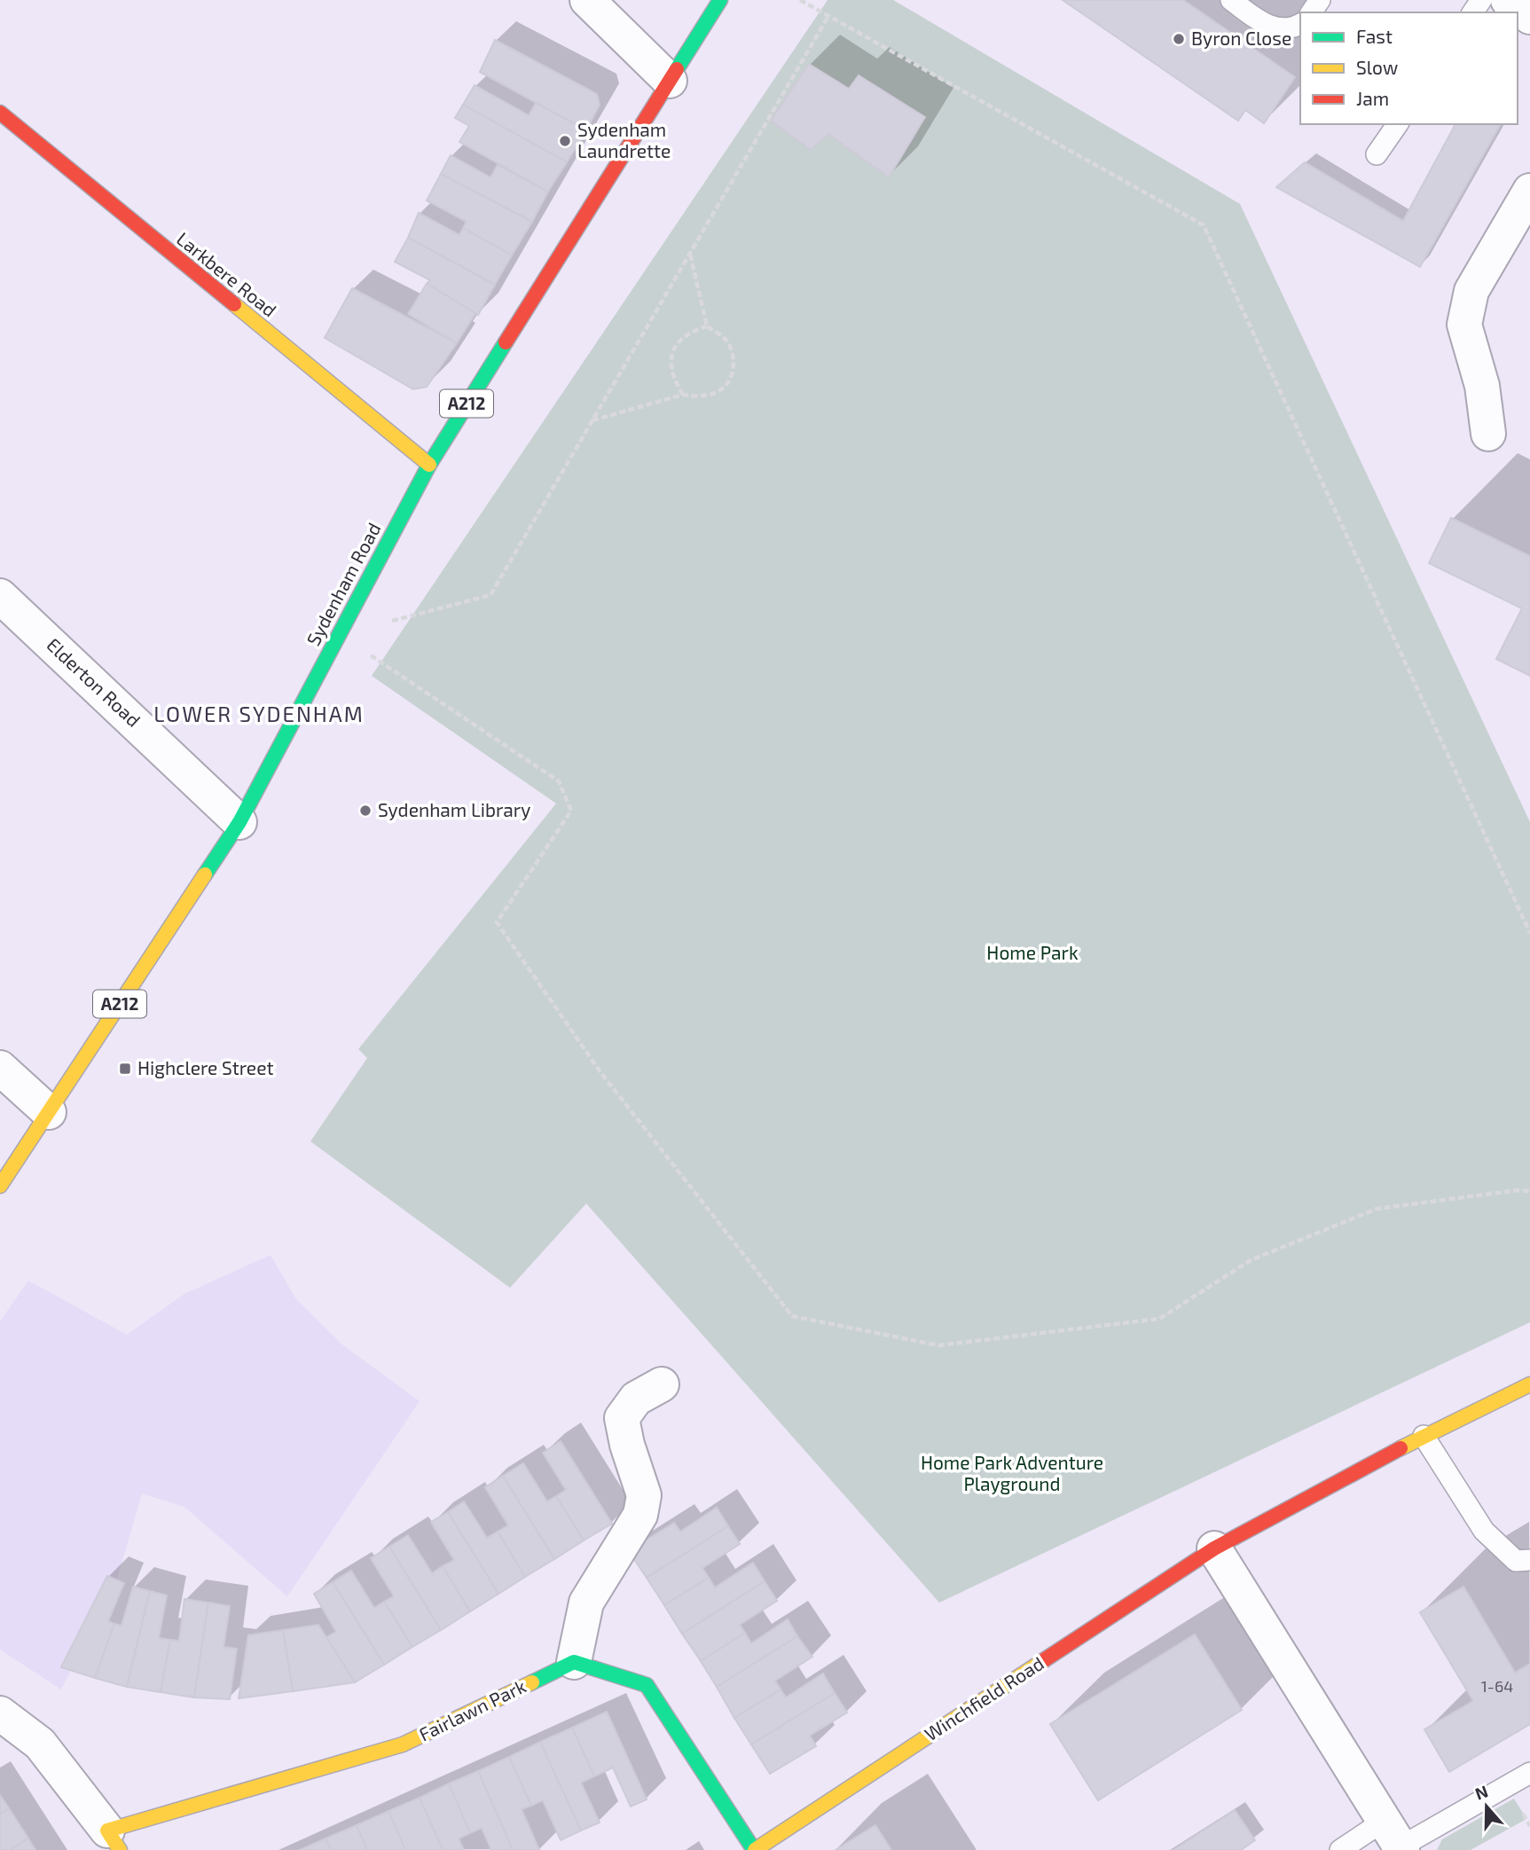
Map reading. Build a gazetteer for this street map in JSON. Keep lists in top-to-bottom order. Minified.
{"streets":{"street":["Larkbere Road","A212","Sydenham Road","Elderton Road","Winchfield Road","Fairlawn Park"]},"crossings":[["Larkbere Road","Sydenham Road"],["Sydenham Road","Elderton Road"]],"districts":["LOWER SYDENHAM"],"parks":["Home Park","Home Park Adventure Playground"],"places":{"other":["Byron Close","Sydenham Laundrette","Sydenham Library"],"transit":["Highclere Street"]},"house_numbers":["1-64"],"legend":["Fast","Slow","Jam"],"north":"top"}
